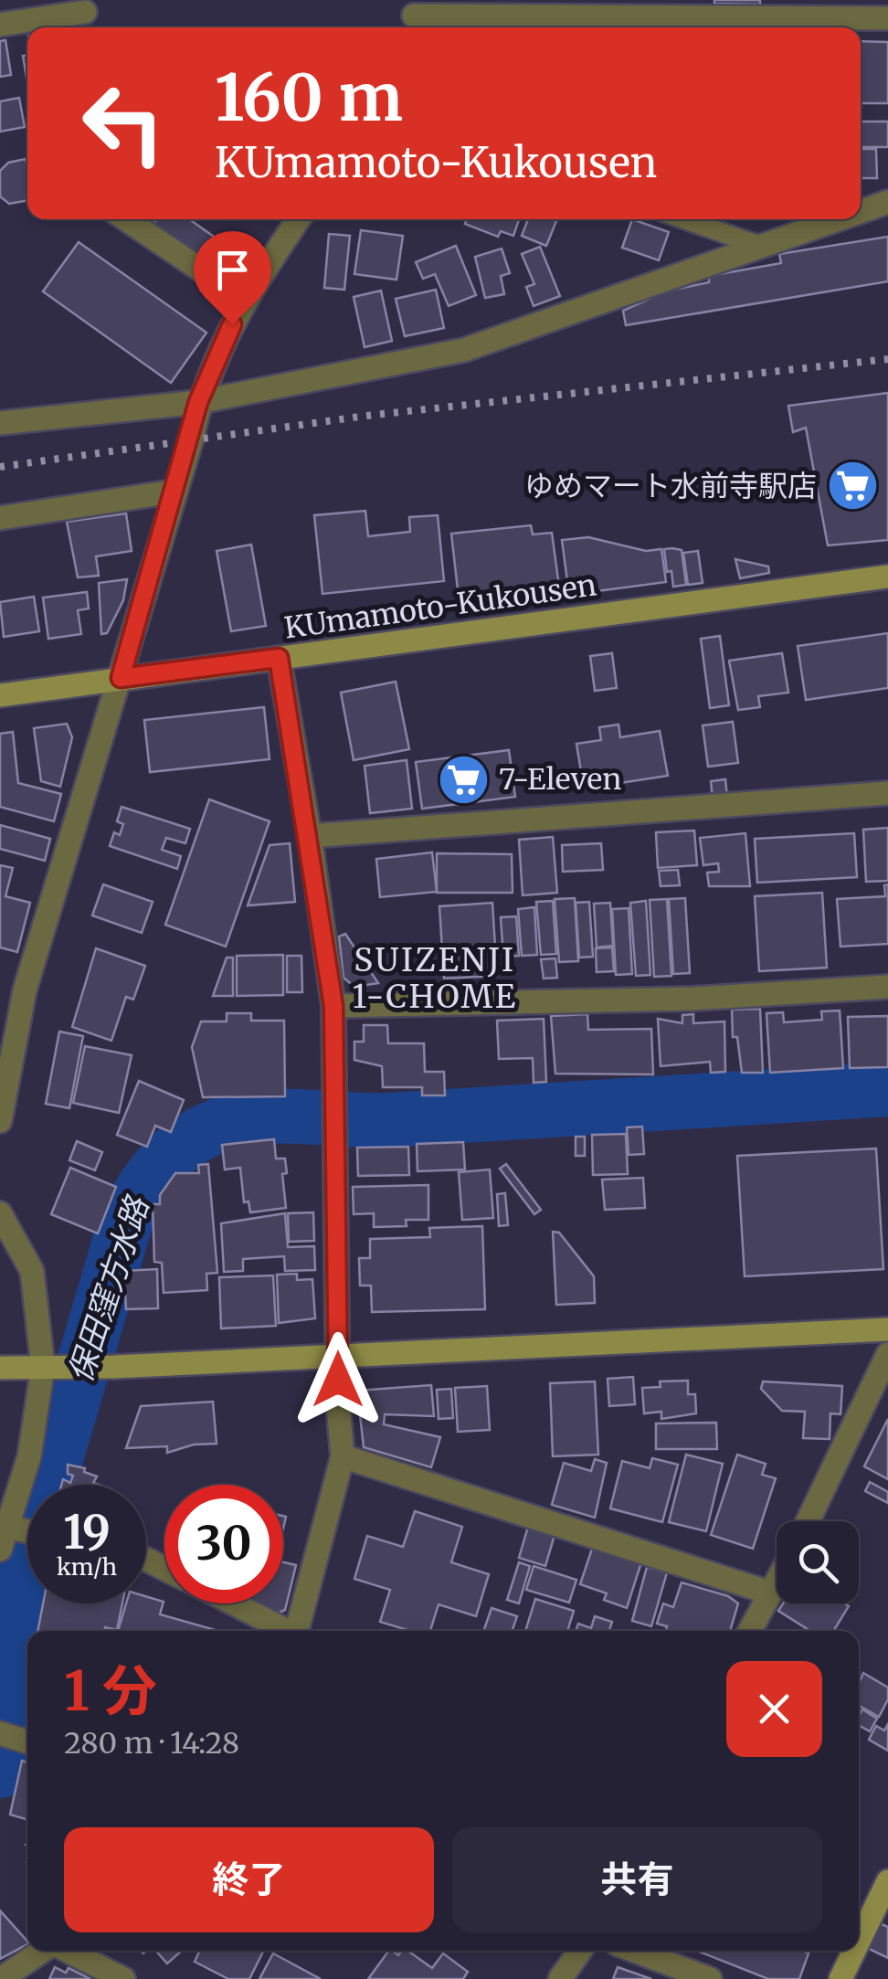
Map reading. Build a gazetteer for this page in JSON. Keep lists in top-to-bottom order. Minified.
{"streets":{"street":["KUmamoto-Kukousen"]},"districts":["SUIZENJI 1-CHOME"],"water":["保田窪方水路"],"places":{"supermarket":["ゆめマート水前寺駅店","7-Eleven"]},"page":{"turn":["160 m","KUmamoto-Kukousen"],"speed":"19 km/h","limit":"30","heading":["1 分","280 m · 14:28"],"buttons":["終了","共有"]}}
